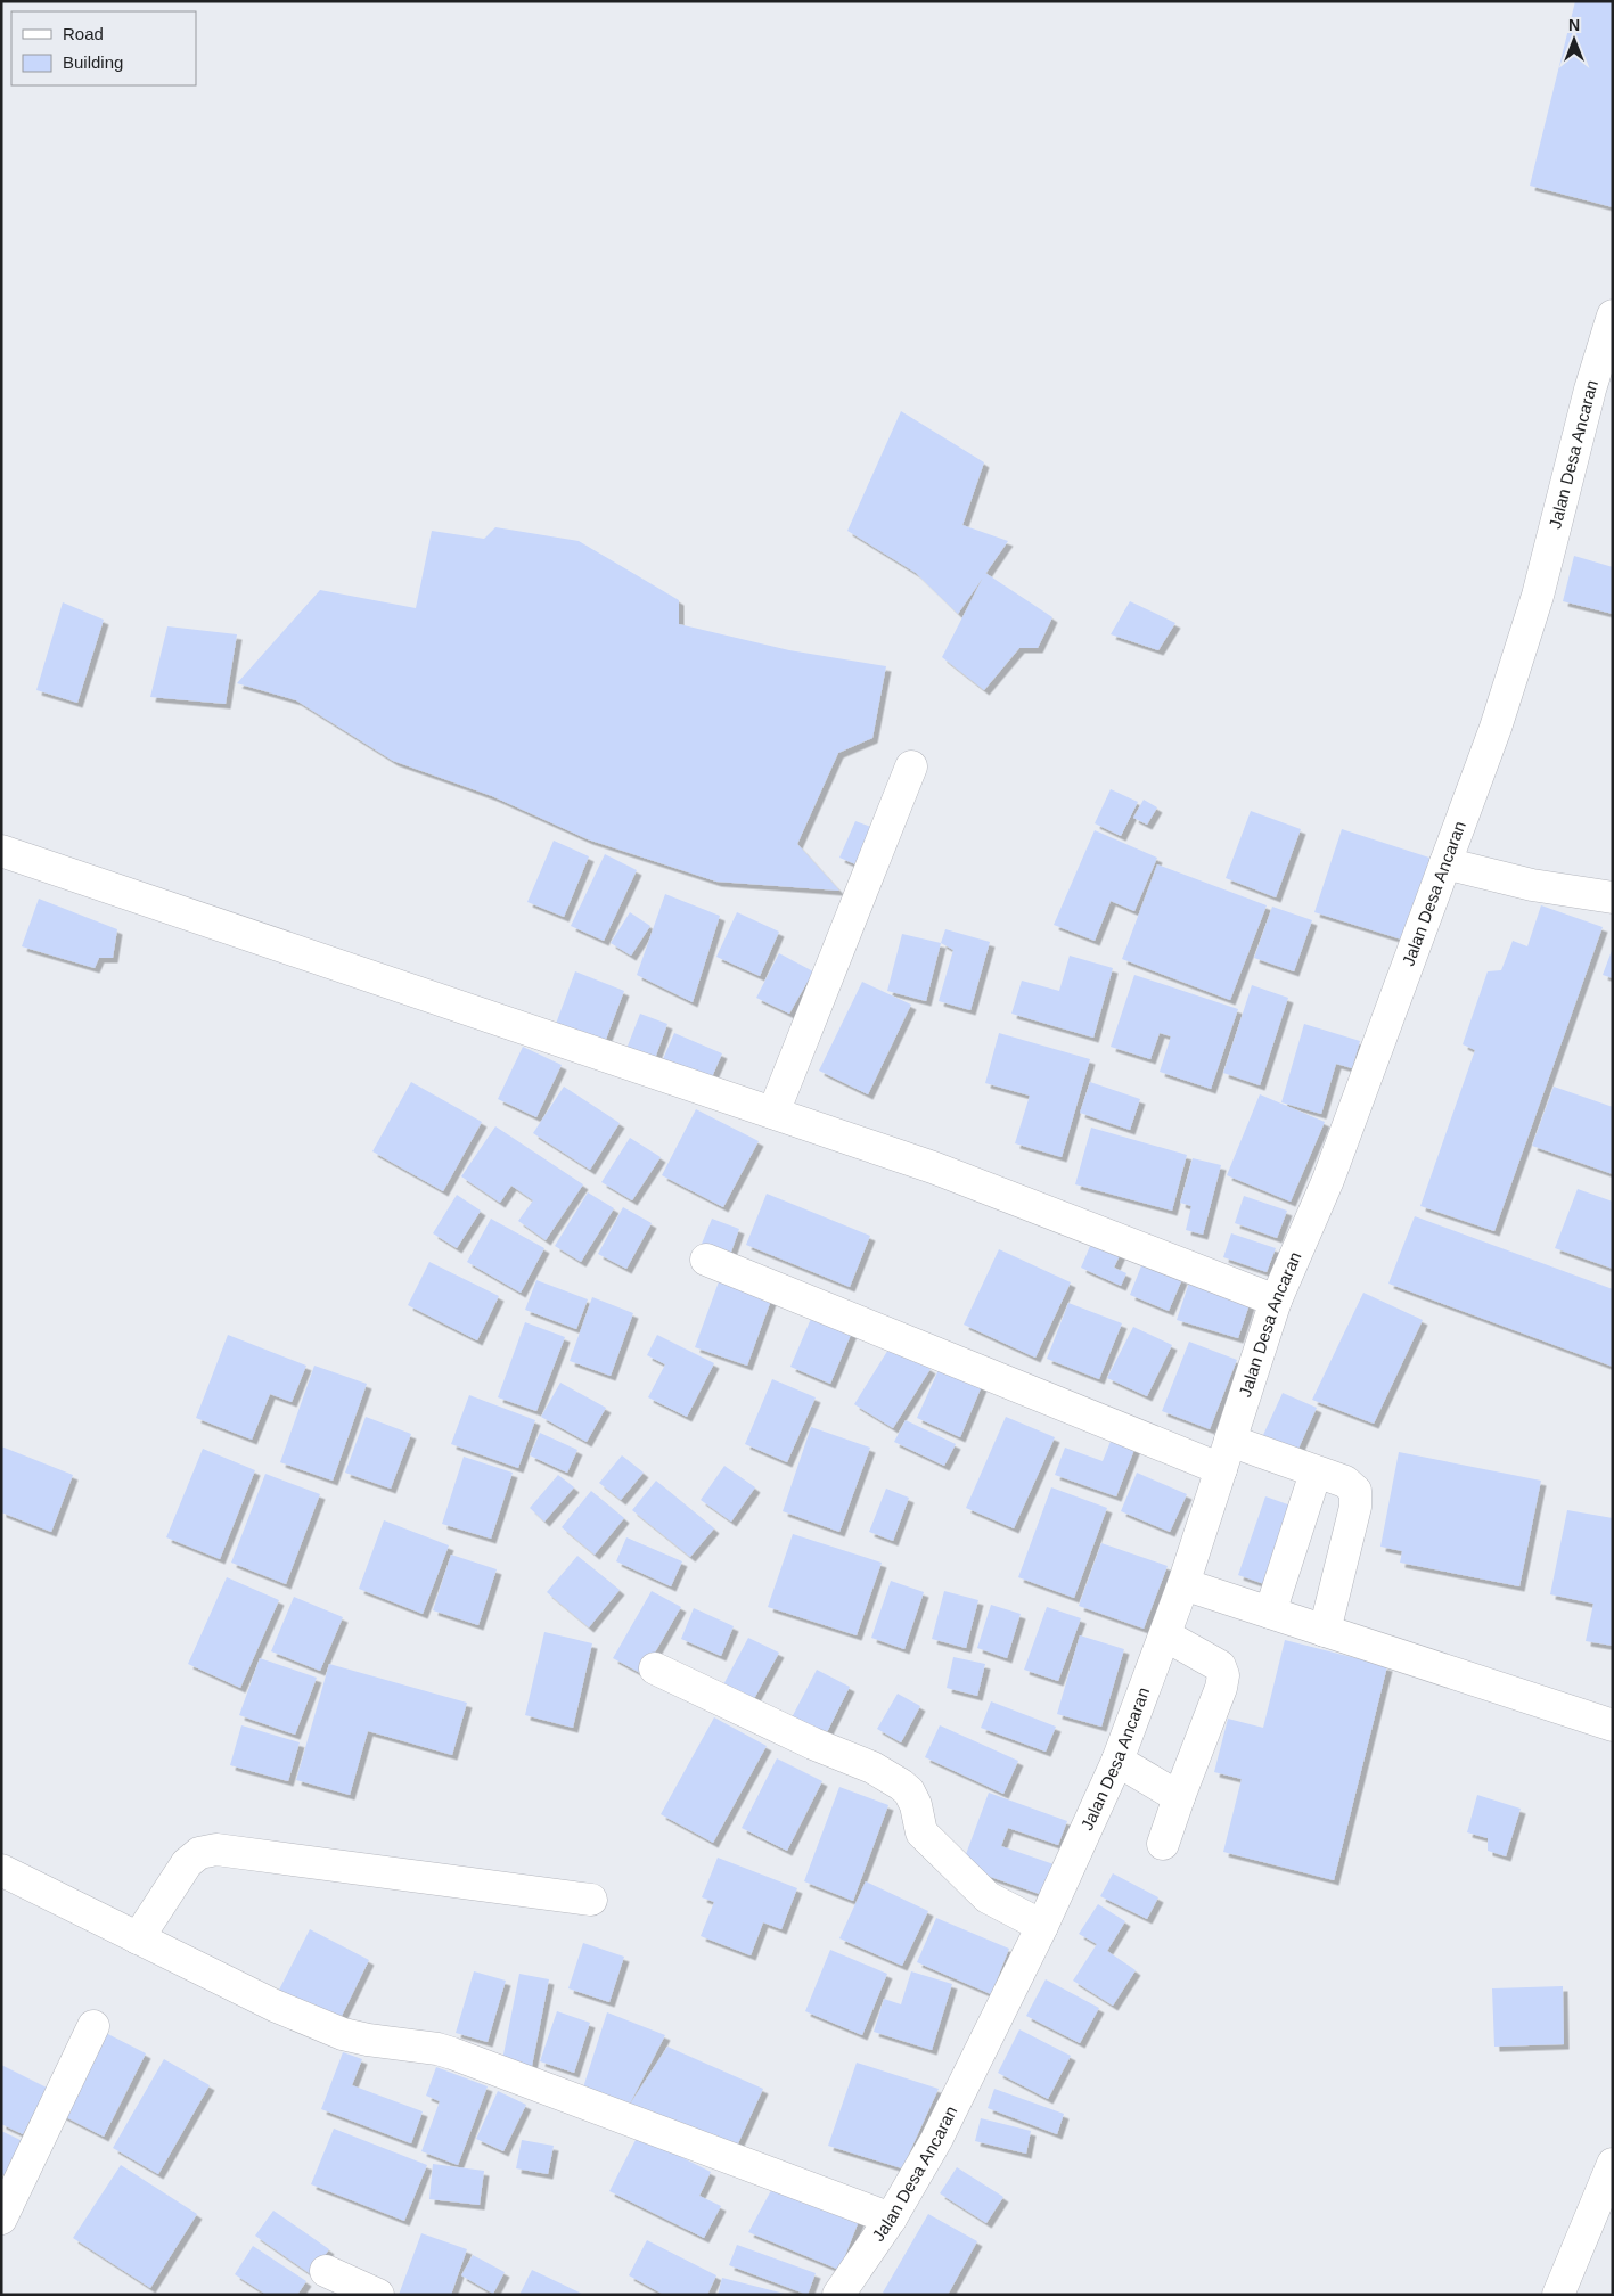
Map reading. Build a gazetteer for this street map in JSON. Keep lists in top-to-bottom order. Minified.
{"streets":{"street":["Jalan Desa Ancaran"]},"legend":["Road","Building"],"north":"top"}
